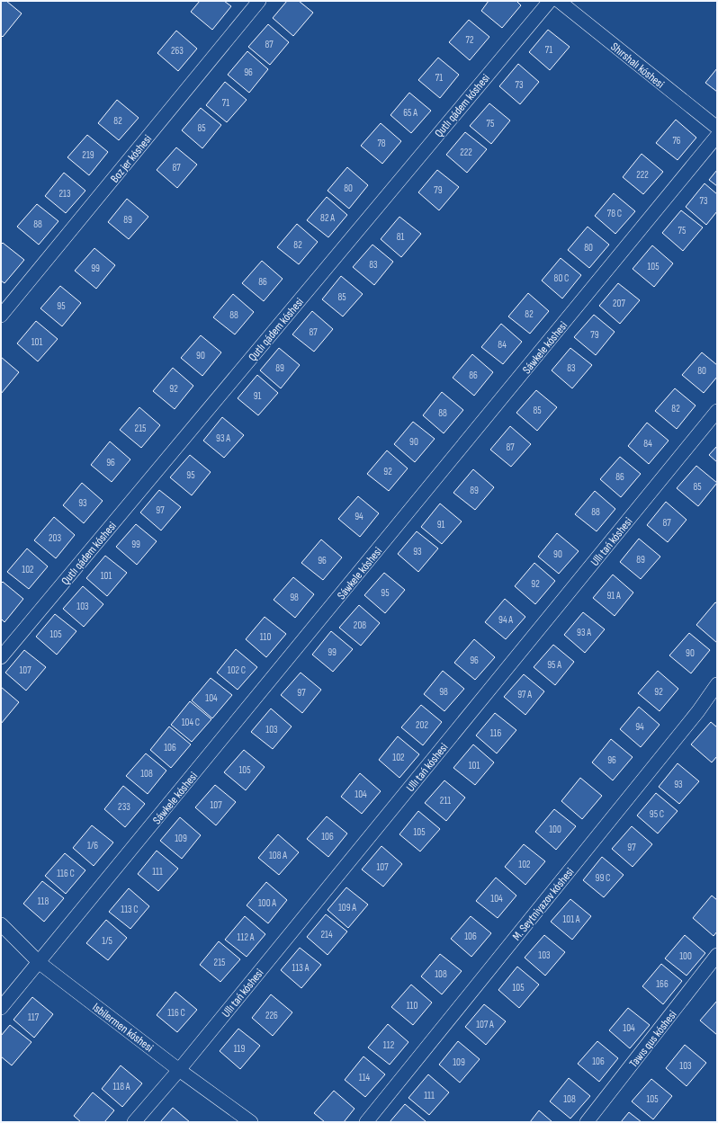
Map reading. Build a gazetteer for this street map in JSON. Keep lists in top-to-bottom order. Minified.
{"streets":{"street":["Shırshalı kóshesi","Qutlı qádem kóshesi","Boz jer kóshesi","Sáwkele kóshesi","Ullı tań kóshesi","M. Seytniyazov kóshesi","Isbilermen kóshesi","Tawıs qus kóshesi"]},"crossings":[["Sáwkele kóshesi","Isbilermen kóshesi"],["Ullı tań kóshesi","Isbilermen kóshesi"]],"house_numbers":["72","87","71","263","96","71","73","71","65 А","82","75","85","76","78","222","219","87","222","80","79","213","73","78 С","82 А","89","88","75","81","82","80","83","105","99","80 С","86","85","207","95","82","88","87","79","101","84","90","89","83","80","86","92","91","82","85","88","215","93 А","90","84","87","96","92","95","86","85","89","93","97","88","94","87","91","203","99","93","90","89","96","102","101","92","95","91 А","98","103","94 А","208","93 А","105","110","99","90","96","95 А","107","102 С","98","92","97","97 А","104","104 С","202","94","103","116","106","102","96","101","105","108","93","104","211","107","233","95 С","100","105","106","109","1/6","97","108 А","102","107","111","116 С","99 С","104","118","100 А","109 А","113 С","101 А","214","106","112 А","1/5","103","100","215","113 А","108","166","105","110","116 С","226","117","107 А","104","112","119","106","109","103","114","118 А","111","108","105"]}
